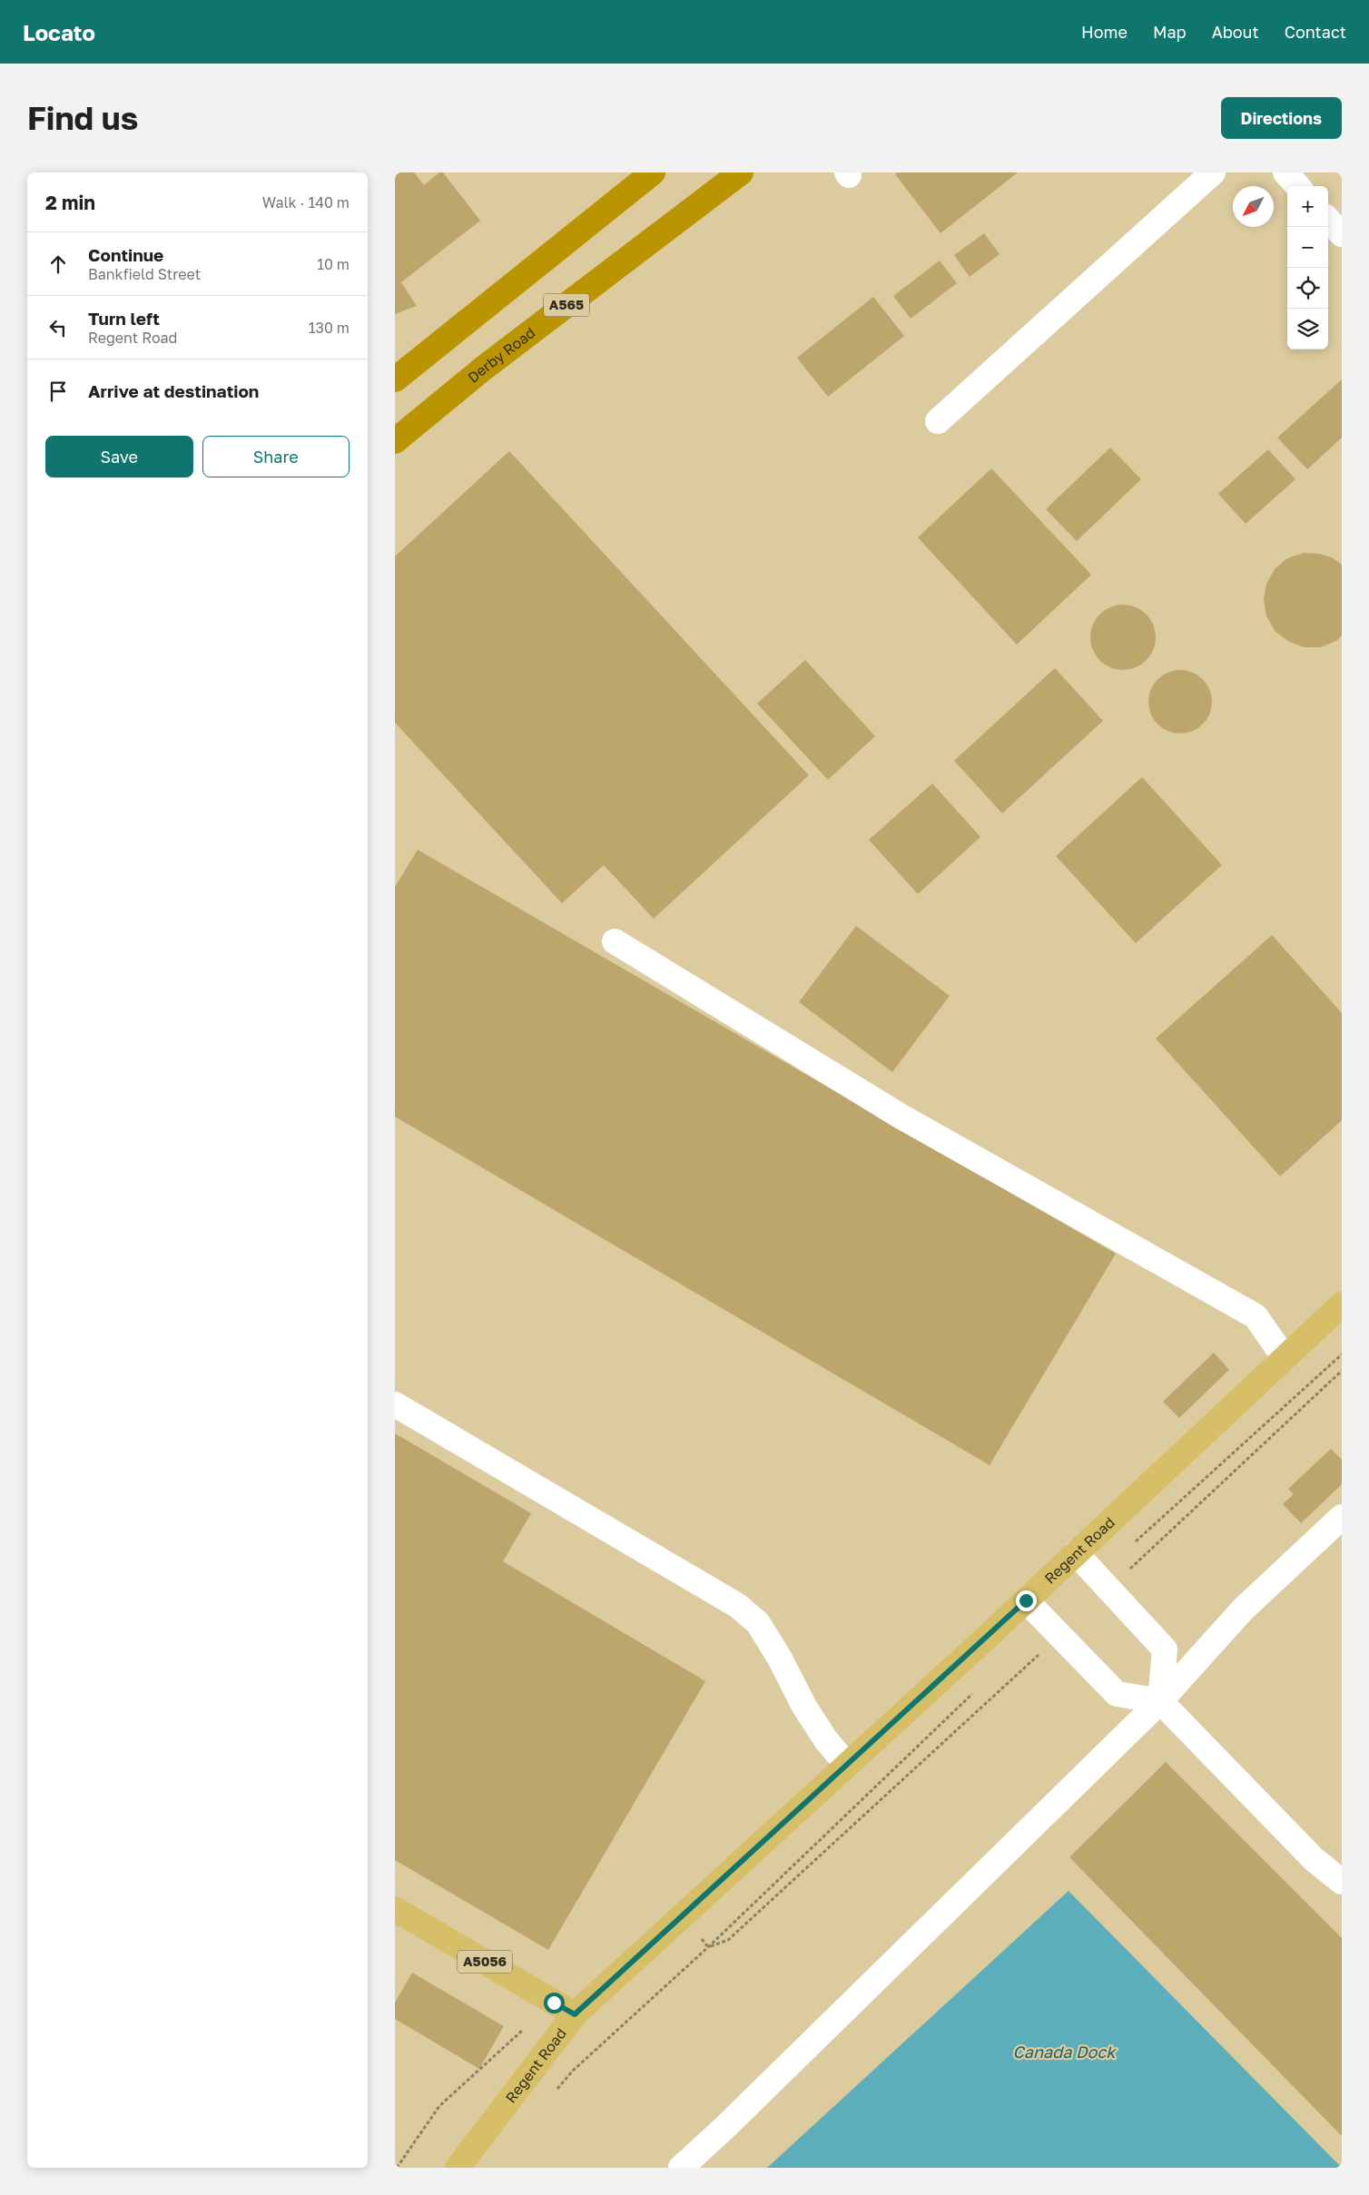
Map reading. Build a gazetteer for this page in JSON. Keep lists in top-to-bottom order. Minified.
{"streets":{"highway":["A565","Derby Road"],"main road":["Regent Road","A5056"]},"crossings":[["Regent Road","A5056"]],"water":["Canada Dock"],"north":"bottom left","page":{"header":"Locato","nav":["Home","Map","About","Contact"],"buttons":["Directions",["Save","Share"]],"title":"Find us","heading":["2 min","Walk · 140 m"],"map_buttons":["+","−"],"list":[["Continue","Bankfield Street","10 m"],["Turn left","Regent Road","130 m"],"Arrive at destination"]}}
